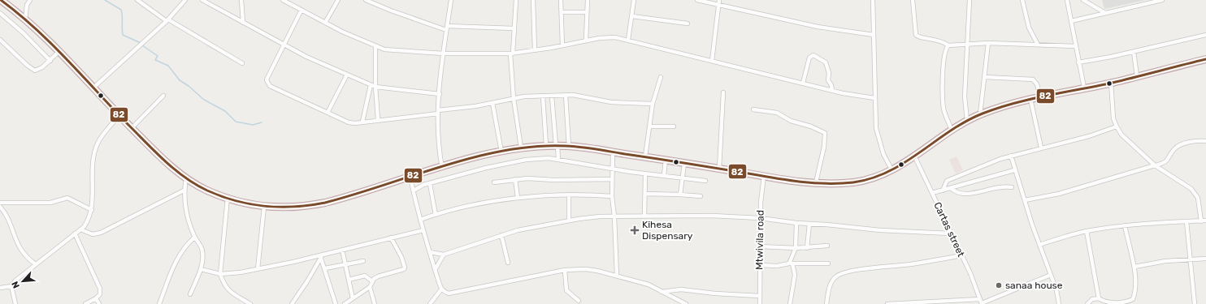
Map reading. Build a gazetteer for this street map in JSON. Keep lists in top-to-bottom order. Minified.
{"streets":{"street":["Cartas street","Mtwivila road"]},"places":{"health":["Kihesa Dispensary"],"other":["sanaa house"]},"lines":["transit line 82"],"north":"bottom left"}
